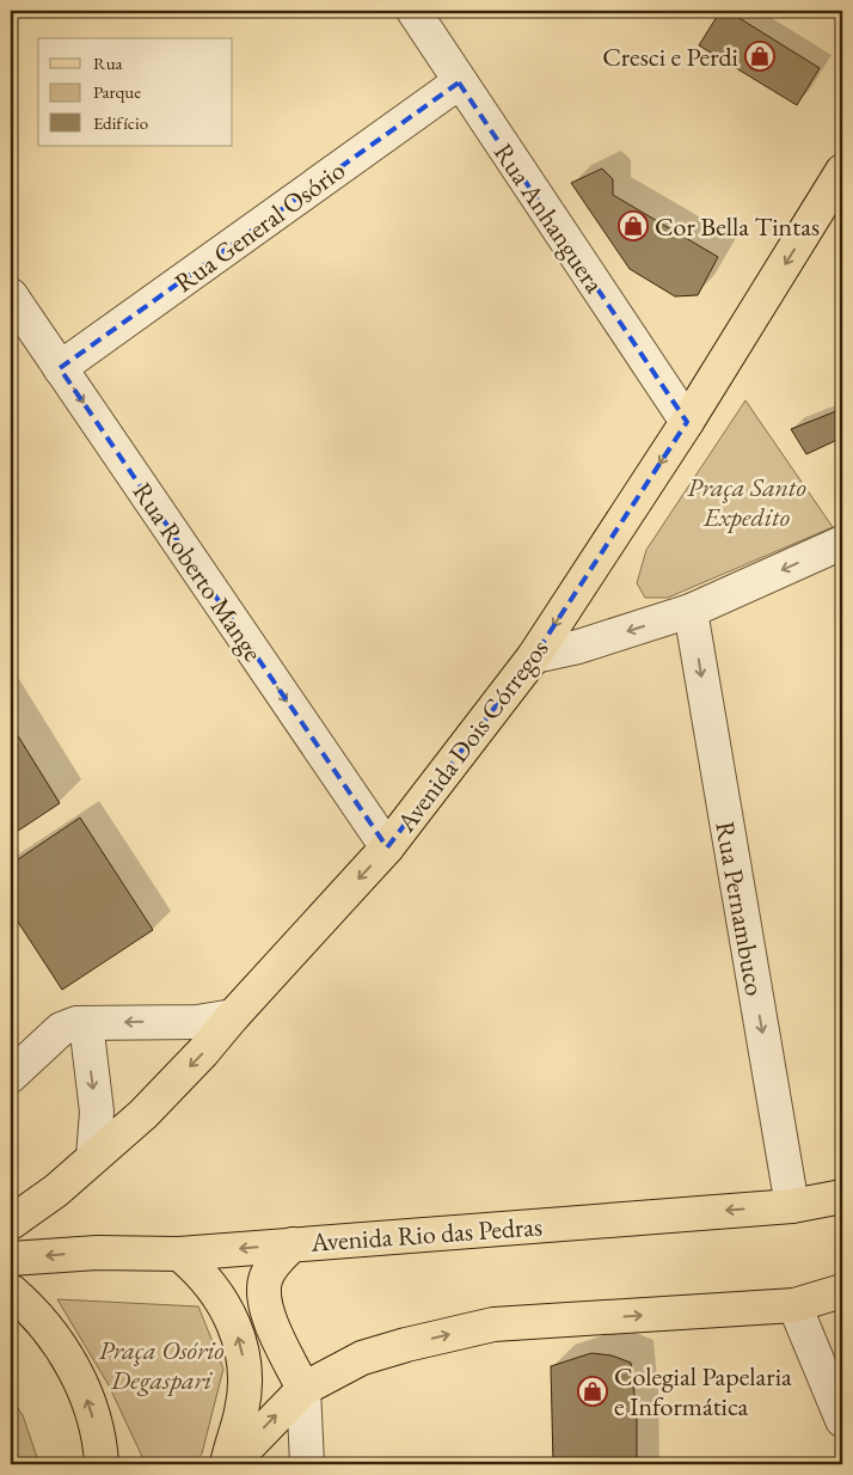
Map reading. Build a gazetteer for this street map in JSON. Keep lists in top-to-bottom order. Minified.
{"streets":{"main road":["Avenida Dois Córregos","Avenida Rio das Pedras"],"street":["Rua Anhanguera","Rua General Osório","Rua Roberto Mange","Rua Pernambuco"]},"crossings":[["Rua Anhanguera","Rua General Osório"],["Rua Anhanguera","Avenida Dois Córregos"],["Rua General Osório","Rua Roberto Mange"],["Rua Roberto Mange","Avenida Dois Córregos"],["Rua Pernambuco","Avenida Rio das Pedras"]],"one_way":["Rua Roberto Mange","Avenida Dois Córregos","Rua Pernambuco"],"parks":["Praça Santo Expedito","Praça Osório Degaspari"],"places":{"shop":["Cresci e Perdi","Cor Bella Tintas","Colegial Papelaria e Informática"]},"legend":["Rua","Parque","Edifício"]}
